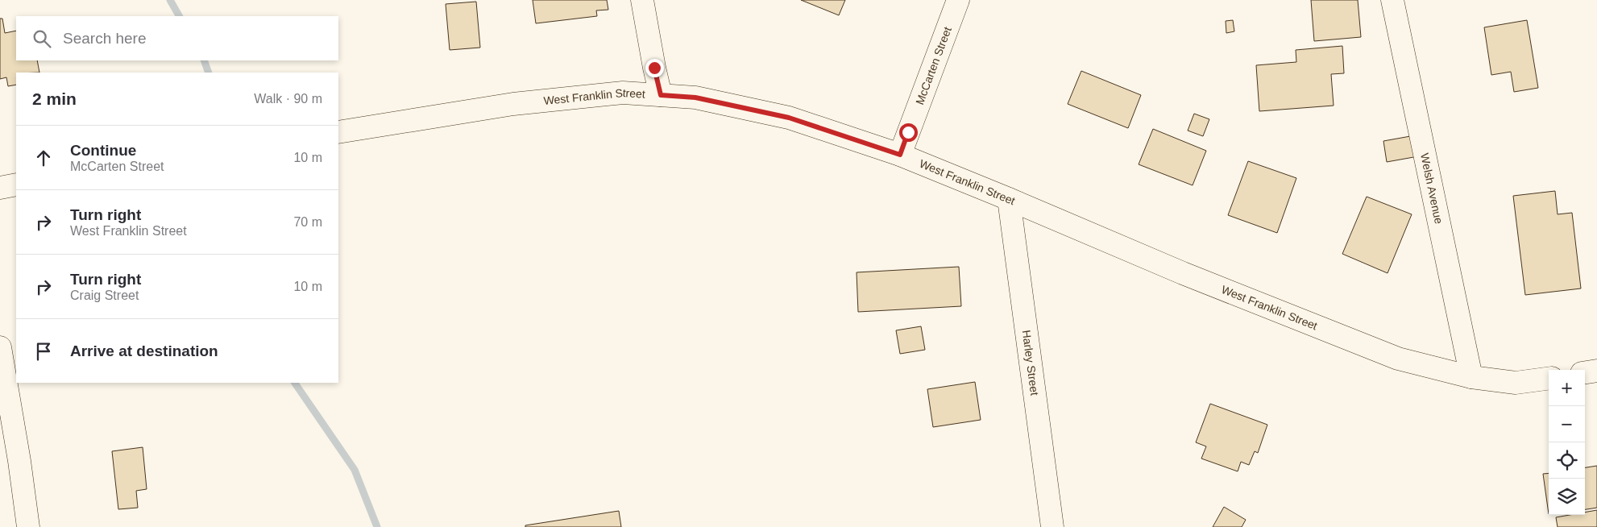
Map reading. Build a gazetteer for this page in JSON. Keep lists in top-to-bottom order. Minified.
{"streets":{"main road":["McCarten Street","West Franklin Street","Welsh Avenue","Harley Street"]},"crossings":[["McCarten Street","West Franklin Street"],["West Franklin Street","Welsh Avenue"],["West Franklin Street","Harley Street"]],"page":{"search":"Search here","heading":["2 min","Walk · 90 m"],"list":[["Continue","McCarten Street","10 m"],["Turn right","West Franklin Street","70 m"],["Turn right","Craig Street","10 m"],"Arrive at destination"],"map_buttons":["+","−"]}}
